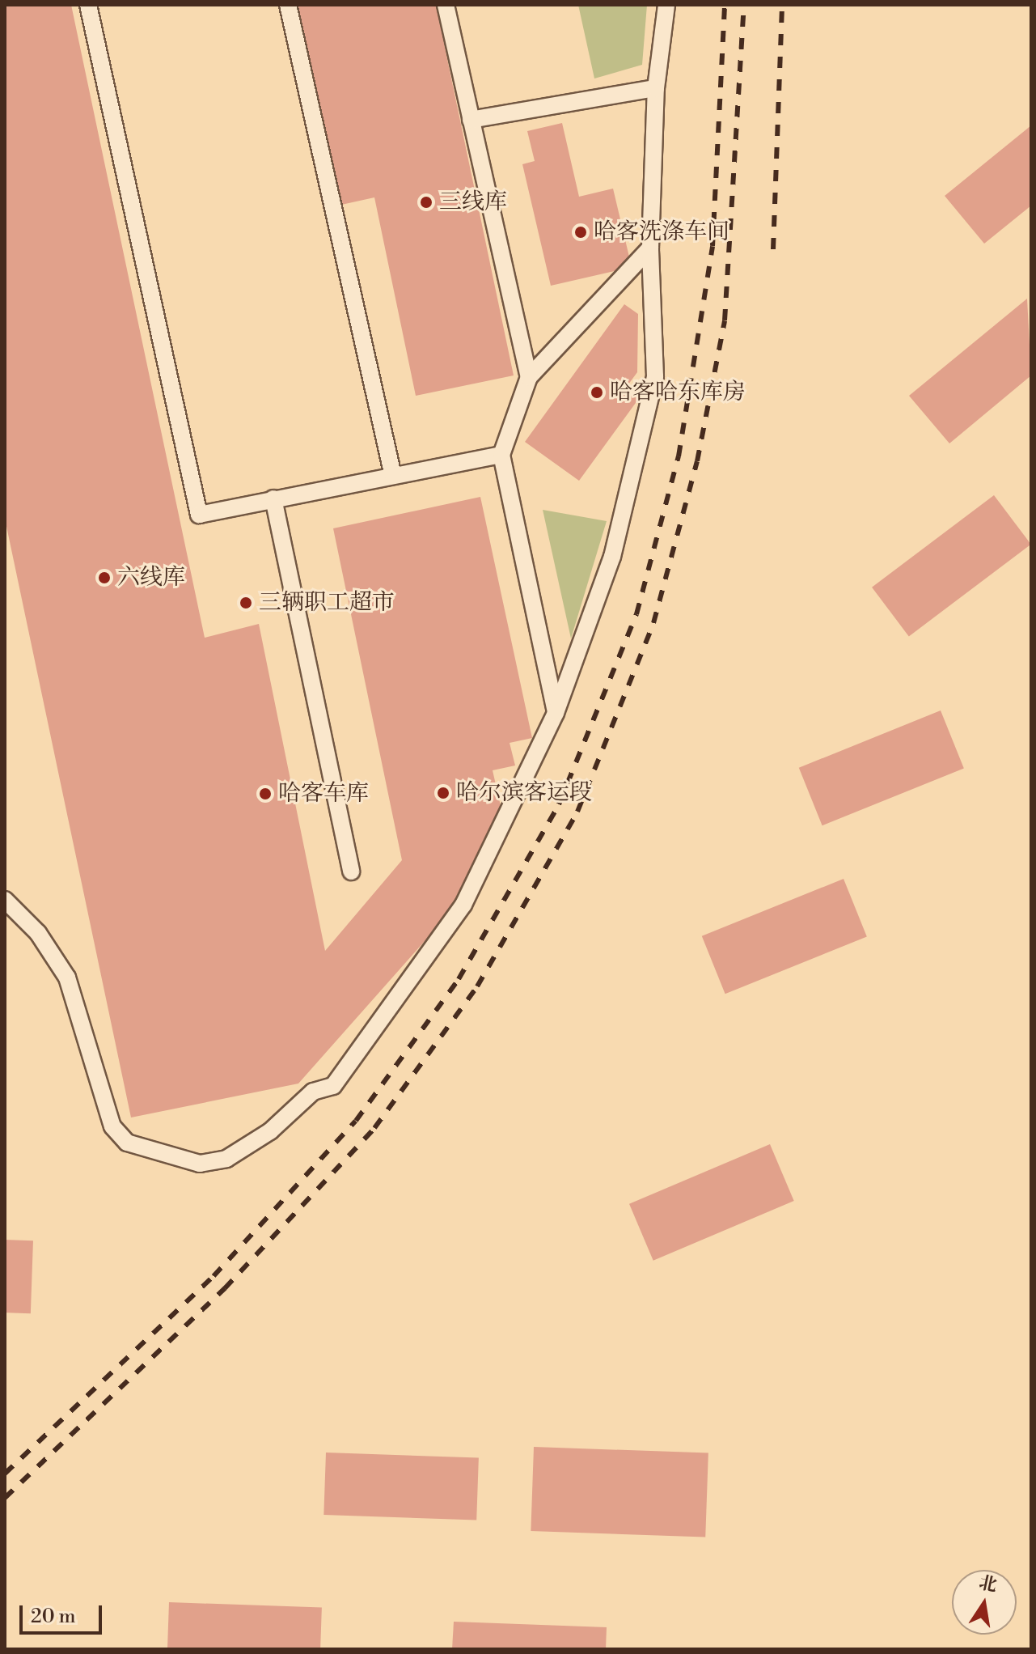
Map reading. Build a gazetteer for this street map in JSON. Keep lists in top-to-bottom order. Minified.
{"places":["三线库","哈客洗涤车间","哈客哈东库房","六线库","三辆职工超市","哈尔滨客运段","哈客车库"],"scale_bar":"20 m","north":"top"}
